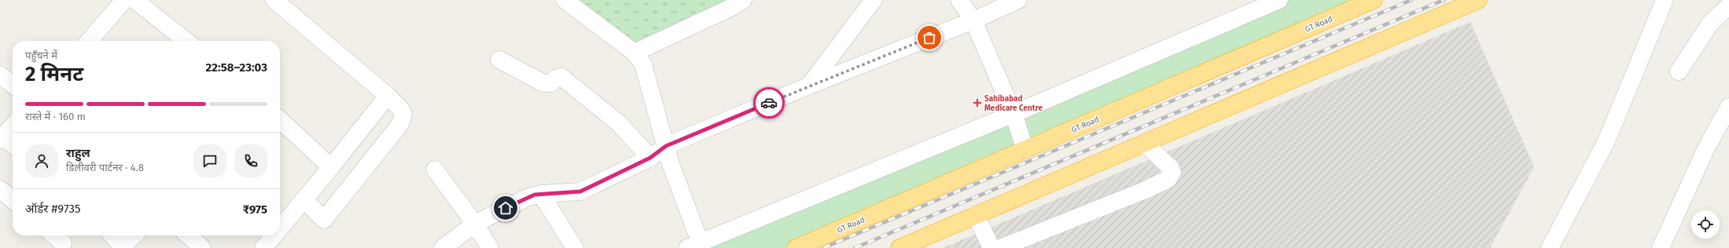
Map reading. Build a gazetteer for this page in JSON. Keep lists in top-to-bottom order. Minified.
{"streets":{"highway":["GT Road"]},"places":{"health":["Sahibabad Medicare Centre"]},"page":{"heading":["2 मिनट","पहुँचने में","22:58–23:03"],"panel":["राहुल","डिलीवरी पार्टनर · 4.8","ऑर्डर #9735","₹975"],"bar":"रास्ते में · 160 m"}}
